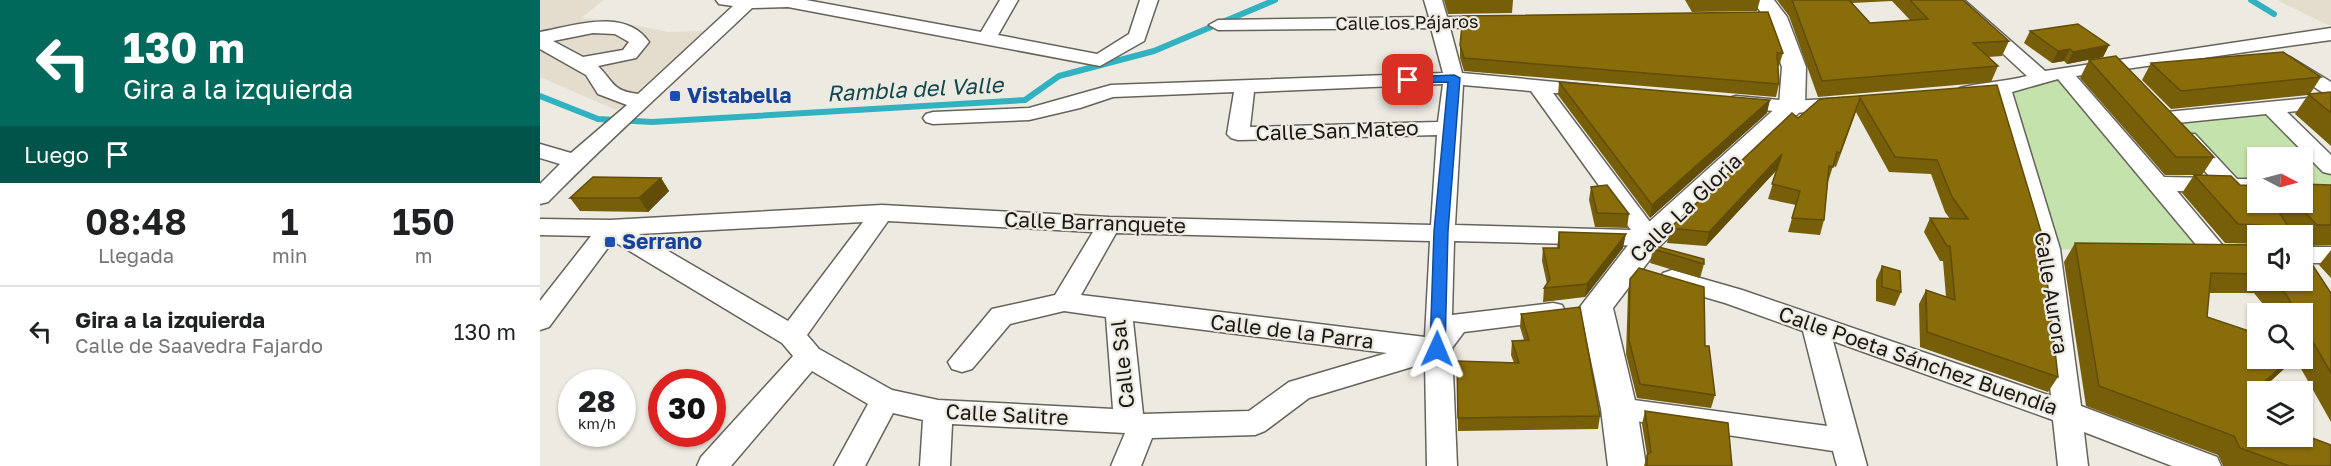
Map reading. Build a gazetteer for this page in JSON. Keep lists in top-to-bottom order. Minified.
{"streets":{"main road":["Calle La Gloria"],"street":["Calle los Pájaros","Calle San Mateo","Calle Barranquete","Calle Aurora","Calle de la Parra","Calle Poeta Sánchez Buendía","Calle Sal","Calle Salitre"]},"crossings":[["Calle La Gloria","Calle Barranquete"],["Calle La Gloria","Calle Poeta Sánchez Buendía"],["Calle Barranquete","Calle Salitre"],["Calle Aurora","Calle Poeta Sánchez Buendía"],["Calle de la Parra","Calle Sal"],["Calle de la Parra","Calle Salitre"],["Calle Sal","Calle Salitre"]],"water":["Rambla del Valle"],"places":{"transit":["Vistabella","Serrano"]},"north":"right","page":{"turn":["130 m","Gira a la izquierda"],"then":"Luego","eta":["08:48","Llegada","1","min","150","m"],"list":[{"name":"Gira a la izquierda","note":"Calle de Saavedra Fajardo","value":"130 m"}],"speed":"28 km/h","limit":"30"}}
